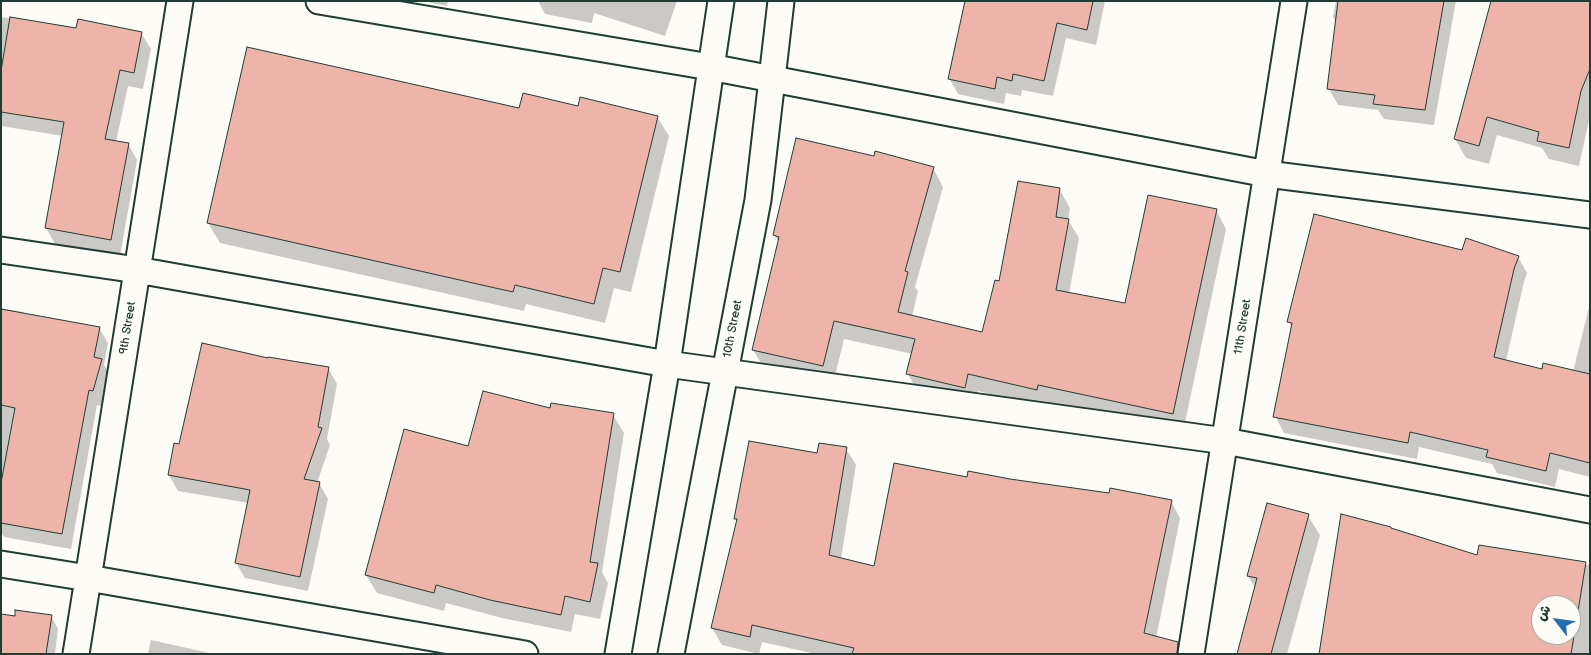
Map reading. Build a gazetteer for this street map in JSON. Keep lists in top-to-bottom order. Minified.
{"streets":{"street":["11th Street","9th Street","10th Street"]},"north":"top left"}
